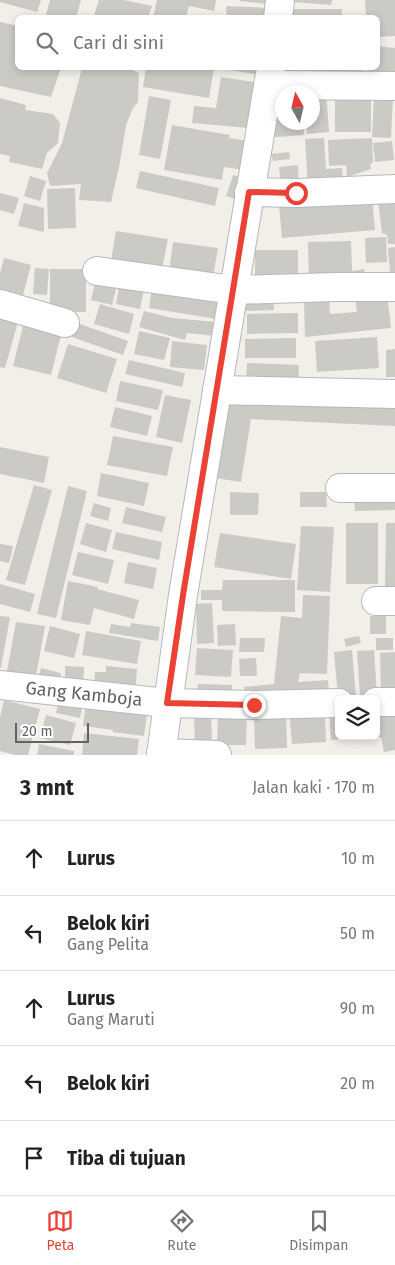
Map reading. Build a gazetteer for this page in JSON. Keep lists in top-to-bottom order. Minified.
{"streets":{"street":["Gang Kamboja"]},"scale_bar":"20 m","north":"top","page":{"search":"Cari di sini","scale":"20 m","heading":["3 mnt","Jalan kaki · 170 m"],"list":[["Lurus","10 m"],["Belok kiri","Gang Pelita","50 m"],["Lurus","Gang Maruti","90 m"],["Belok kiri","20 m"],"Tiba di tujuan"],"nav":["Peta","Rute","Disimpan"]}}
